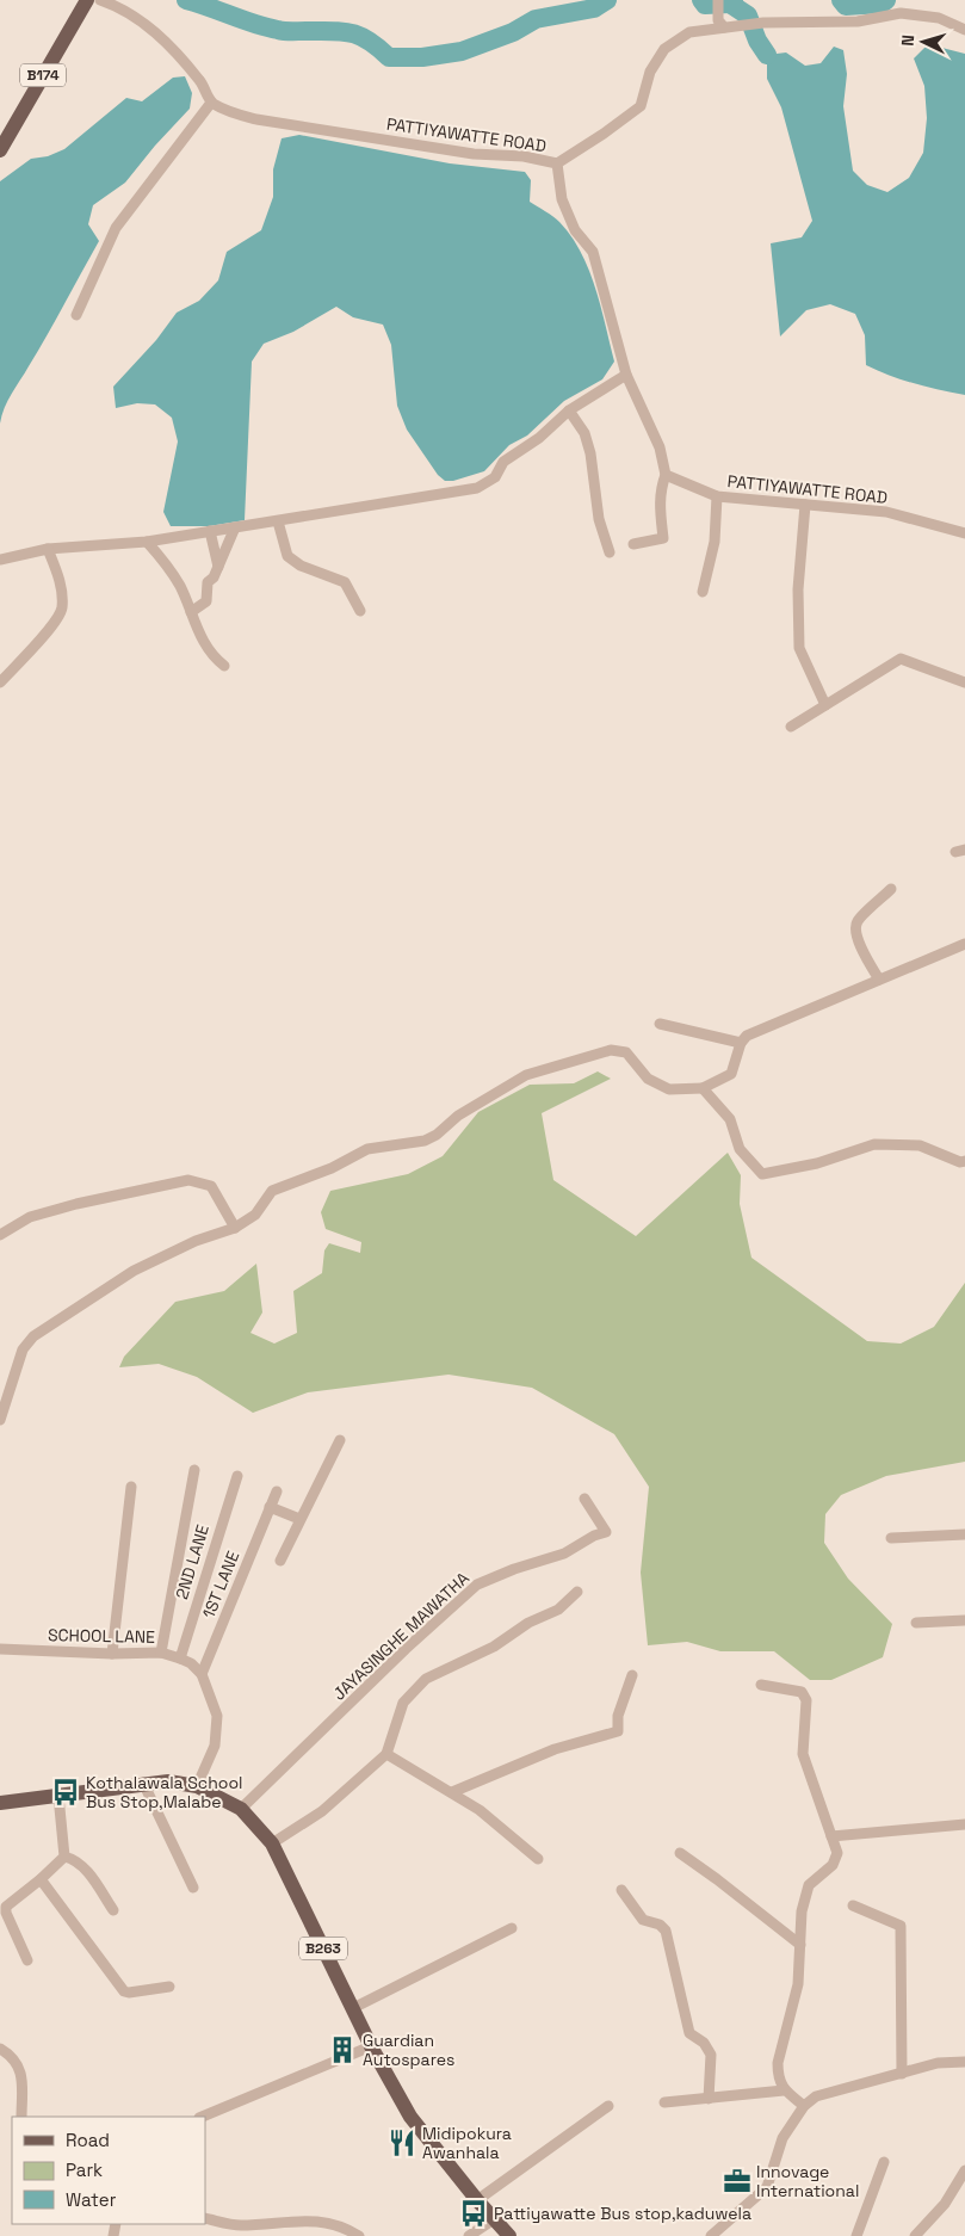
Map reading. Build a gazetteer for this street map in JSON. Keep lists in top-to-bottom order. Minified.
{"streets":{"main road":["B174","B263"],"street":["PATTIYAWATTE ROAD","2ND LANE","1ST LANE","SCHOOL LANE","JAYASINGHE MAWATHA"]},"crossings":[["2ND LANE","SCHOOL LANE"],["1ST LANE","SCHOOL LANE"],["JAYASINGHE MAWATHA","B263"]],"places":{"bus stop":["Kothalawala School Bus Stop,Malabe","Pattiyawatte Bus stop,kaduwela"],"building":["Guardian Autospares"],"restaurant":["Midipokura Awanhala"],"office":["Innovage International"]},"legend":["Road","Park","Water"],"north":"left"}
